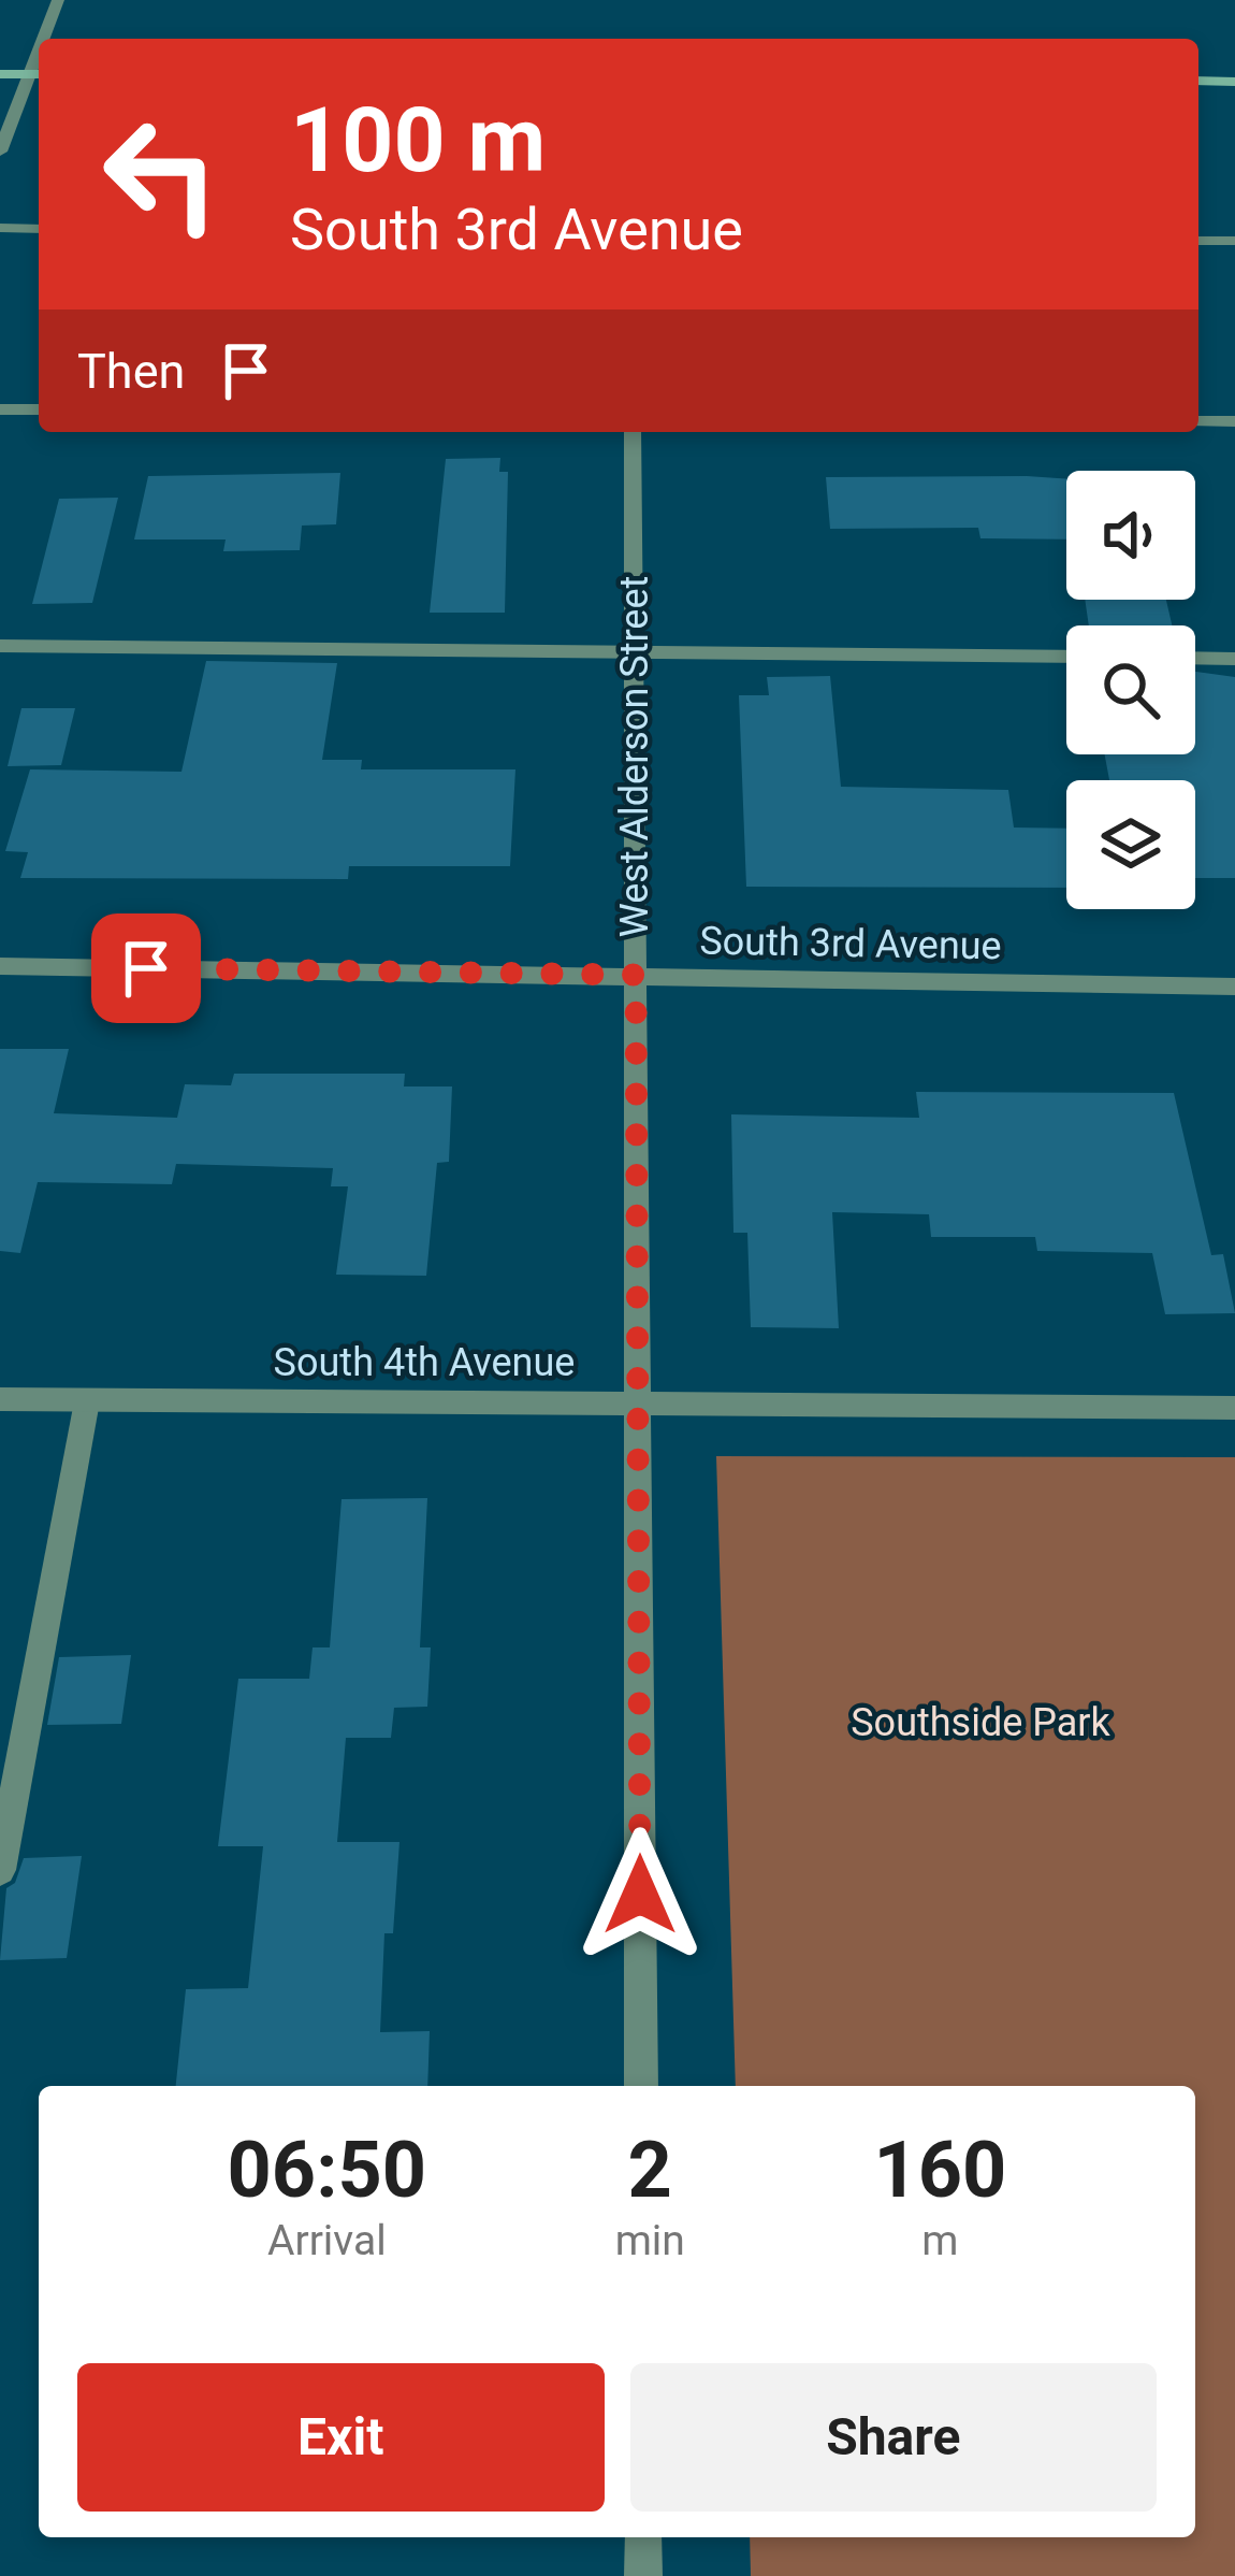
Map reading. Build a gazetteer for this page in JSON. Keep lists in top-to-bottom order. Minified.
{"streets":{"street":["West Alderson Street","South 3rd Avenue","South 4th Avenue"]},"crossings":[["West Alderson Street","South 3rd Avenue"],["West Alderson Street","South 4th Avenue"]],"parks":["Southside Park"],"page":{"turn":["100 m","South 3rd Avenue"],"then":"Then","eta":["06:50","Arrival","2","min","160","m"],"buttons":["Exit","Share"]}}
